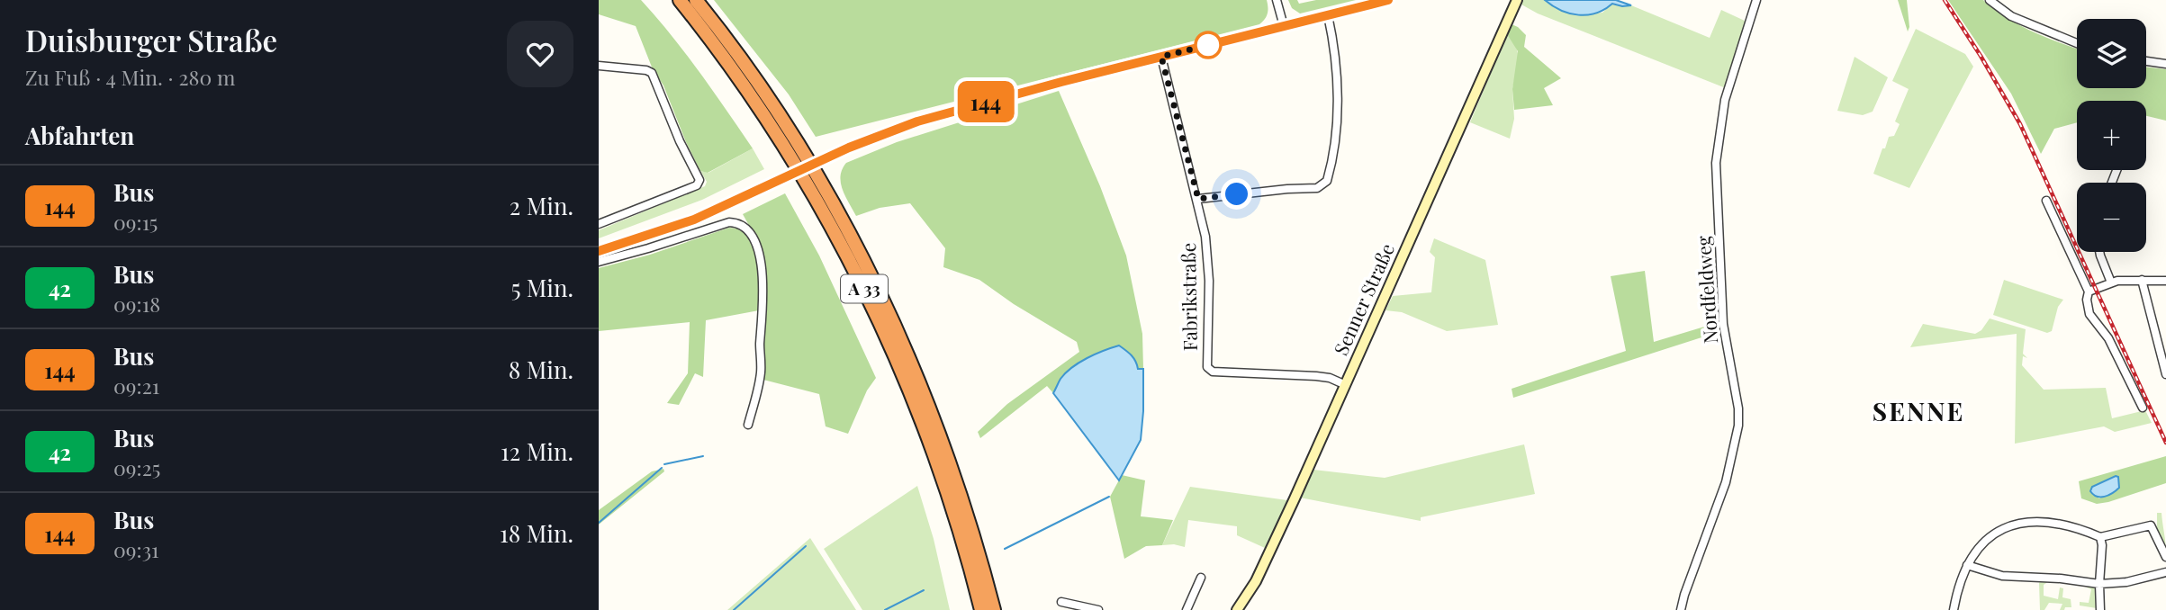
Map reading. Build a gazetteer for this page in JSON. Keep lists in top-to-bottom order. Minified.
{"streets":{"highway":["A 33"],"street":["Nordfeldweg","Fabrikstraße","Senner Straße"]},"crossings":[["Fabrikstraße","Senner Straße"]],"districts":["SENNE"],"lines":["bus line 144"],"page":{"heading":[["Duisburger Straße","Zu Fuß · 4 Min. · 280 m"],"Abfahrten"],"on_map":"144","map_buttons":["+","−"],"list":[{"mark":"144","name":"Bus","note":"09:15","value":"2 Min."},{"mark":"42","name":"Bus","note":"09:18","value":"5 Min."},{"mark":"144","name":"Bus","note":"09:21","value":"8 Min."},{"mark":"42","name":"Bus","note":"09:25","value":"12 Min."},{"mark":"144","name":"Bus","note":"09:31","value":"18 Min."}]}}
